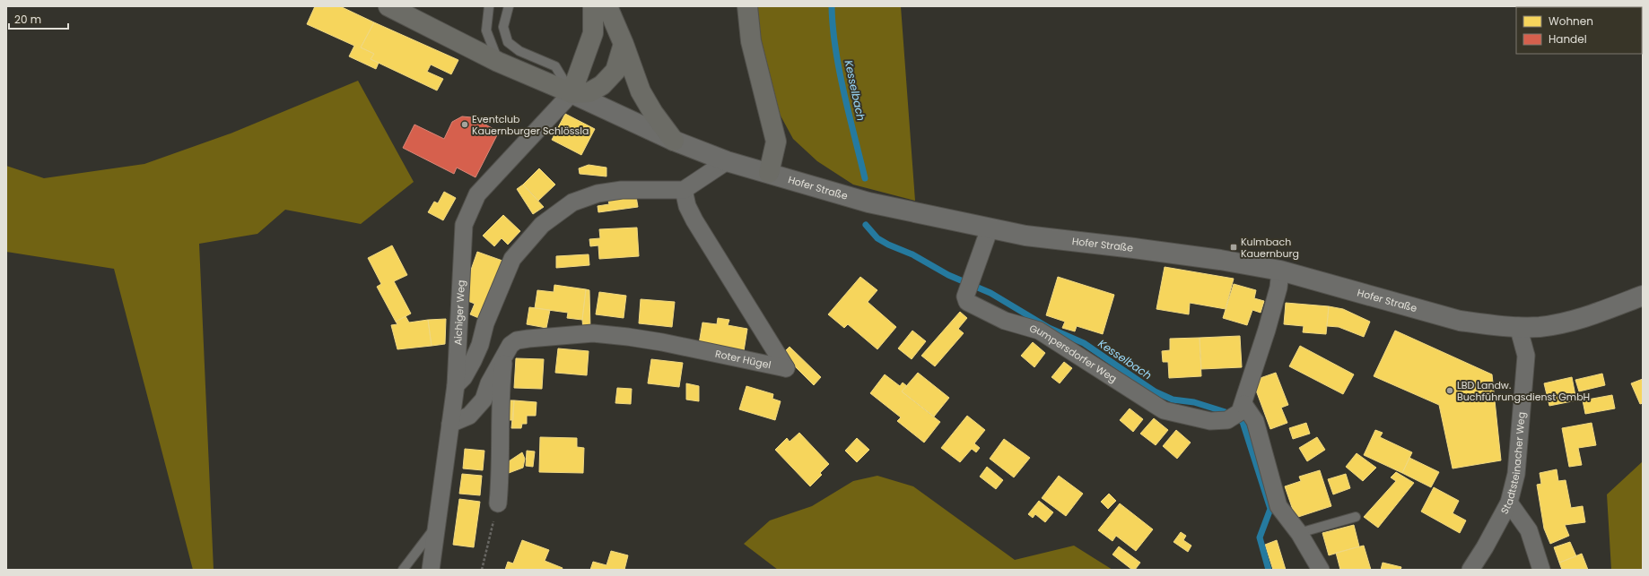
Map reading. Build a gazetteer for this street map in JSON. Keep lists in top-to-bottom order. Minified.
{"streets":{"street":["Hofer Straße","Aichiger Weg","Gumpersdorfer Weg","Roter Hügel","Stadtsteinacher Weg"]},"crossings":[["Hofer Straße","Aichiger Weg"],["Hofer Straße","Gumpersdorfer Weg"],["Hofer Straße","Stadtsteinacher Weg"],["Aichiger Weg","Roter Hügel"]],"water":["Kesselbach"],"places":{"other":["Eventclub Kauernburger Schlössla","LBD Landw. Buchführungsdienst GmbH"],"transit":["Kulmbach Kauernburg"]},"legend":["Wohnen","Handel"],"scale_bar":"20 m"}
